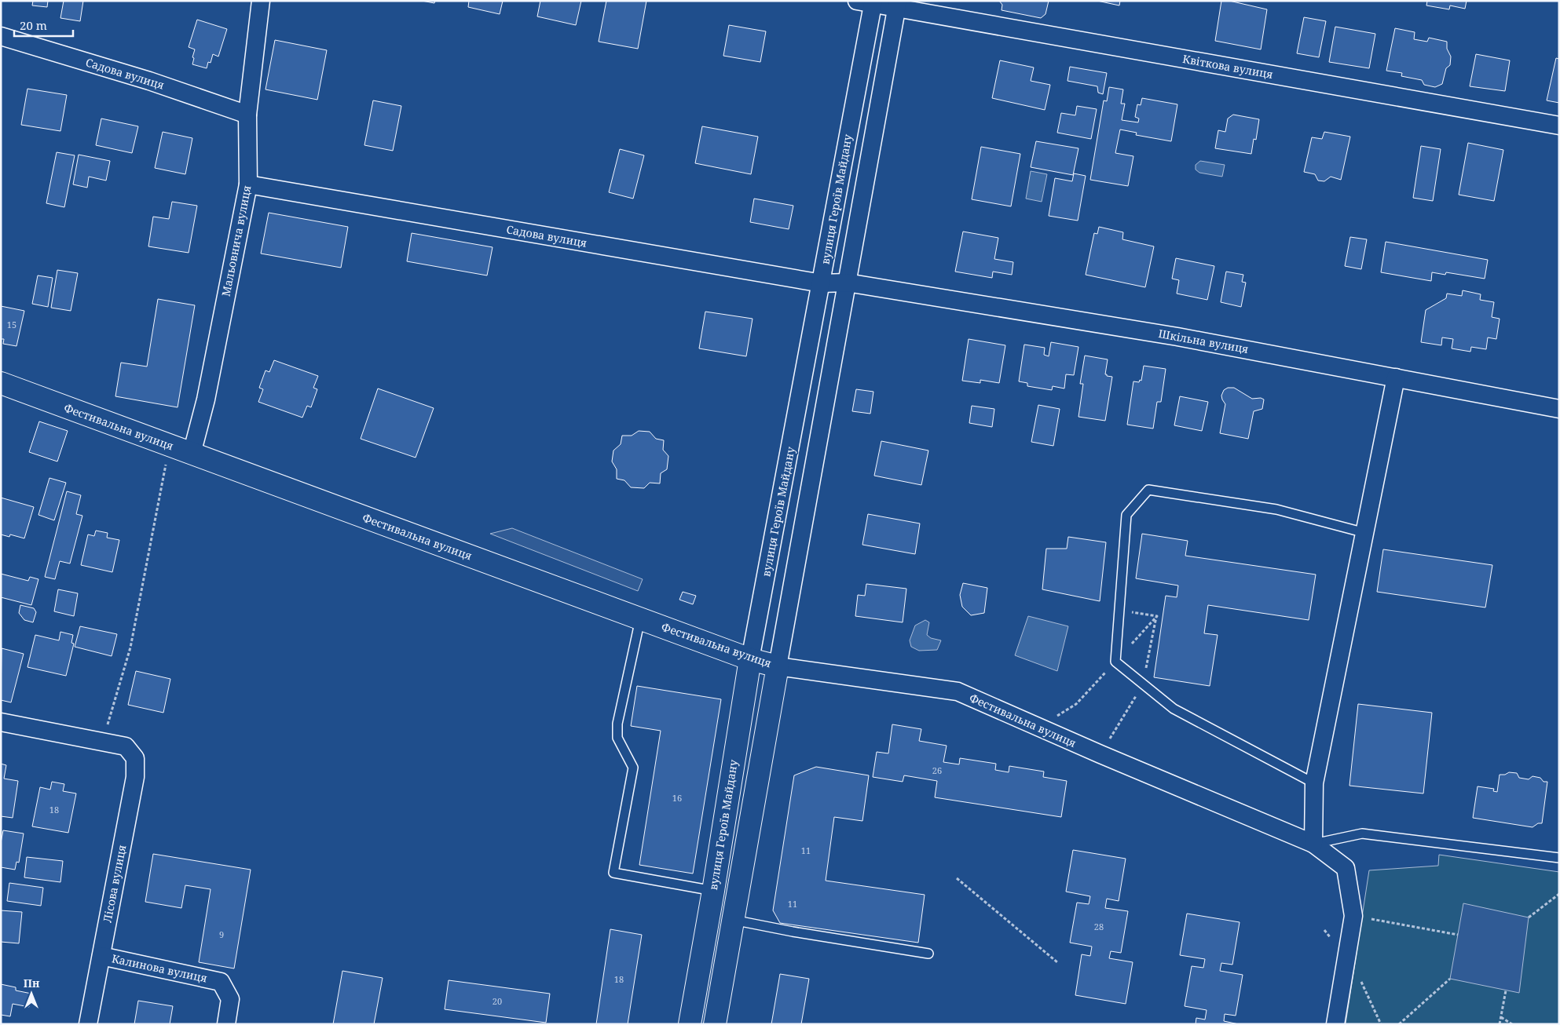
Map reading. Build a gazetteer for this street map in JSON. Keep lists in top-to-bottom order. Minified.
{"streets":{"street":["Квіткова вулиця","Садова вулиця","вулиця Героїв Майдану","Мальовнича вулиця","Шкільна вулиця","Фестивальна вулиця","Лісова вулиця","Калинова вулиця"]},"crossings":[["Квіткова вулиця","вулиця Героїв Майдану"],["Садова вулиця","вулиця Героїв Майдану"],["Садова вулиця","Мальовнича вулиця"],["Садова вулиця","Шкільна вулиця"],["вулиця Героїв Майдану","Фестивальна вулиця"],["Мальовнича вулиця","Фестивальна вулиця"],["Лісова вулиця","Калинова вулиця"]],"house_numbers":["15","26","16","18","11","11","28","9","18","20"],"scale_bar":"20 m","north":"top"}
